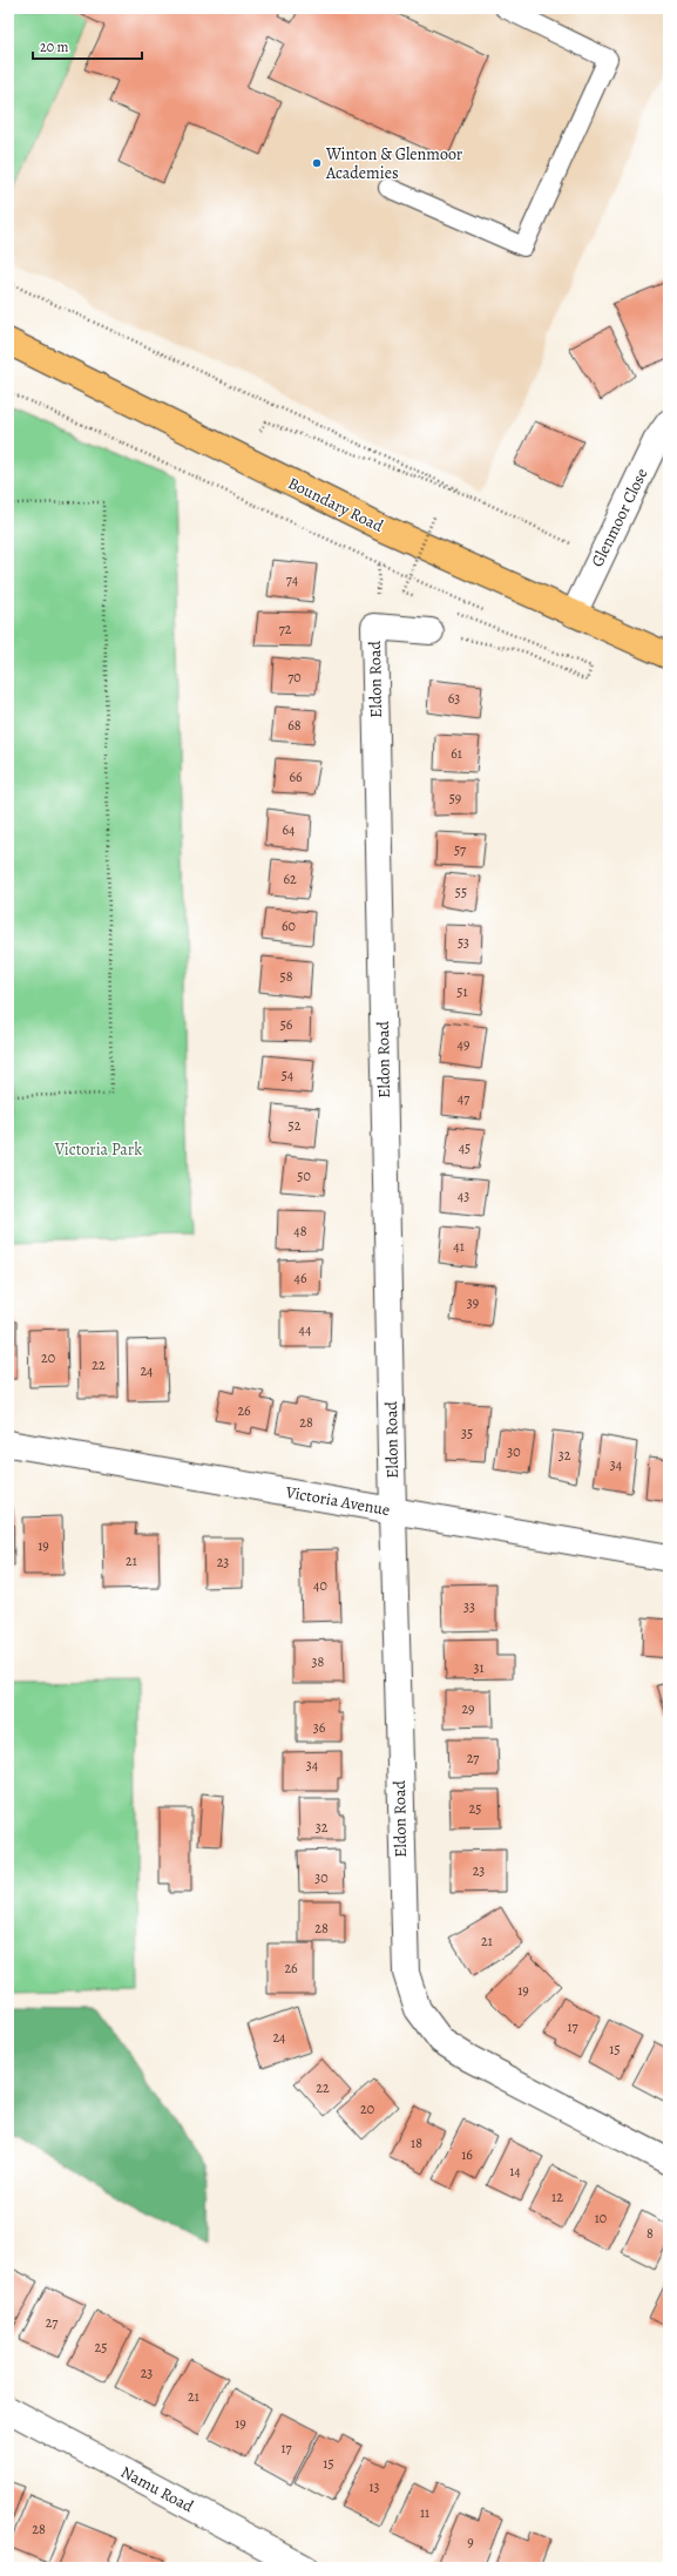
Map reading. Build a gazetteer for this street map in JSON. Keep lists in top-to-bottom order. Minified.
{"streets":{"main road":["Boundary Road"],"street":["Glenmoor Close","Eldon Road","Victoria Avenue","Namu Road"]},"crossings":[["Boundary Road","Glenmoor Close"],["Eldon Road","Victoria Avenue"]],"parks":["Victoria Park"],"places":["Winton & Glenmoor Academies"],"house_numbers":["74","72","70","63","68","61","66","59","64","57","62","55","60","53","58","51","56","49","54","47","52","45","50","43","48","41","46","39","44","20","22","24","26","28","35","30","32","34","19","21","23","40","33","38","31","29","36","27","34","25","32","23","30","28","21","26","19","17","24","15","22","20","18","16","14","12","10","8","27","25","23","21","19","17","15","13","11","28","9"],"scale_bar":"20 m"}
